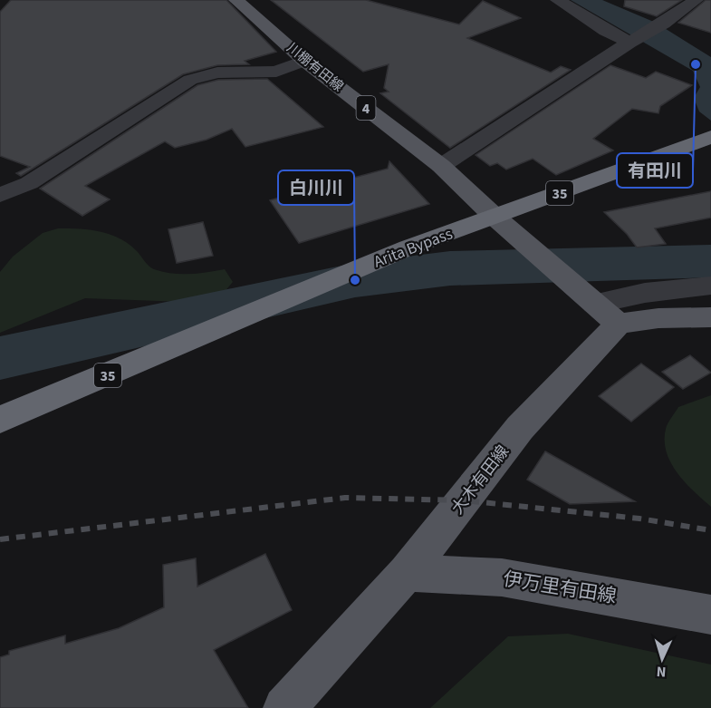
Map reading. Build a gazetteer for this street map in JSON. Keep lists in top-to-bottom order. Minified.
{"streets":{"highway":["35","Arita Bypass"],"main road":["川棚有田線","4","大木有田線","伊万里有田線"]},"crossings":[["川棚有田線","Arita Bypass"],["大木有田線","伊万里有田線"]],"places":["有田川","白川川"],"north":"bottom"}
